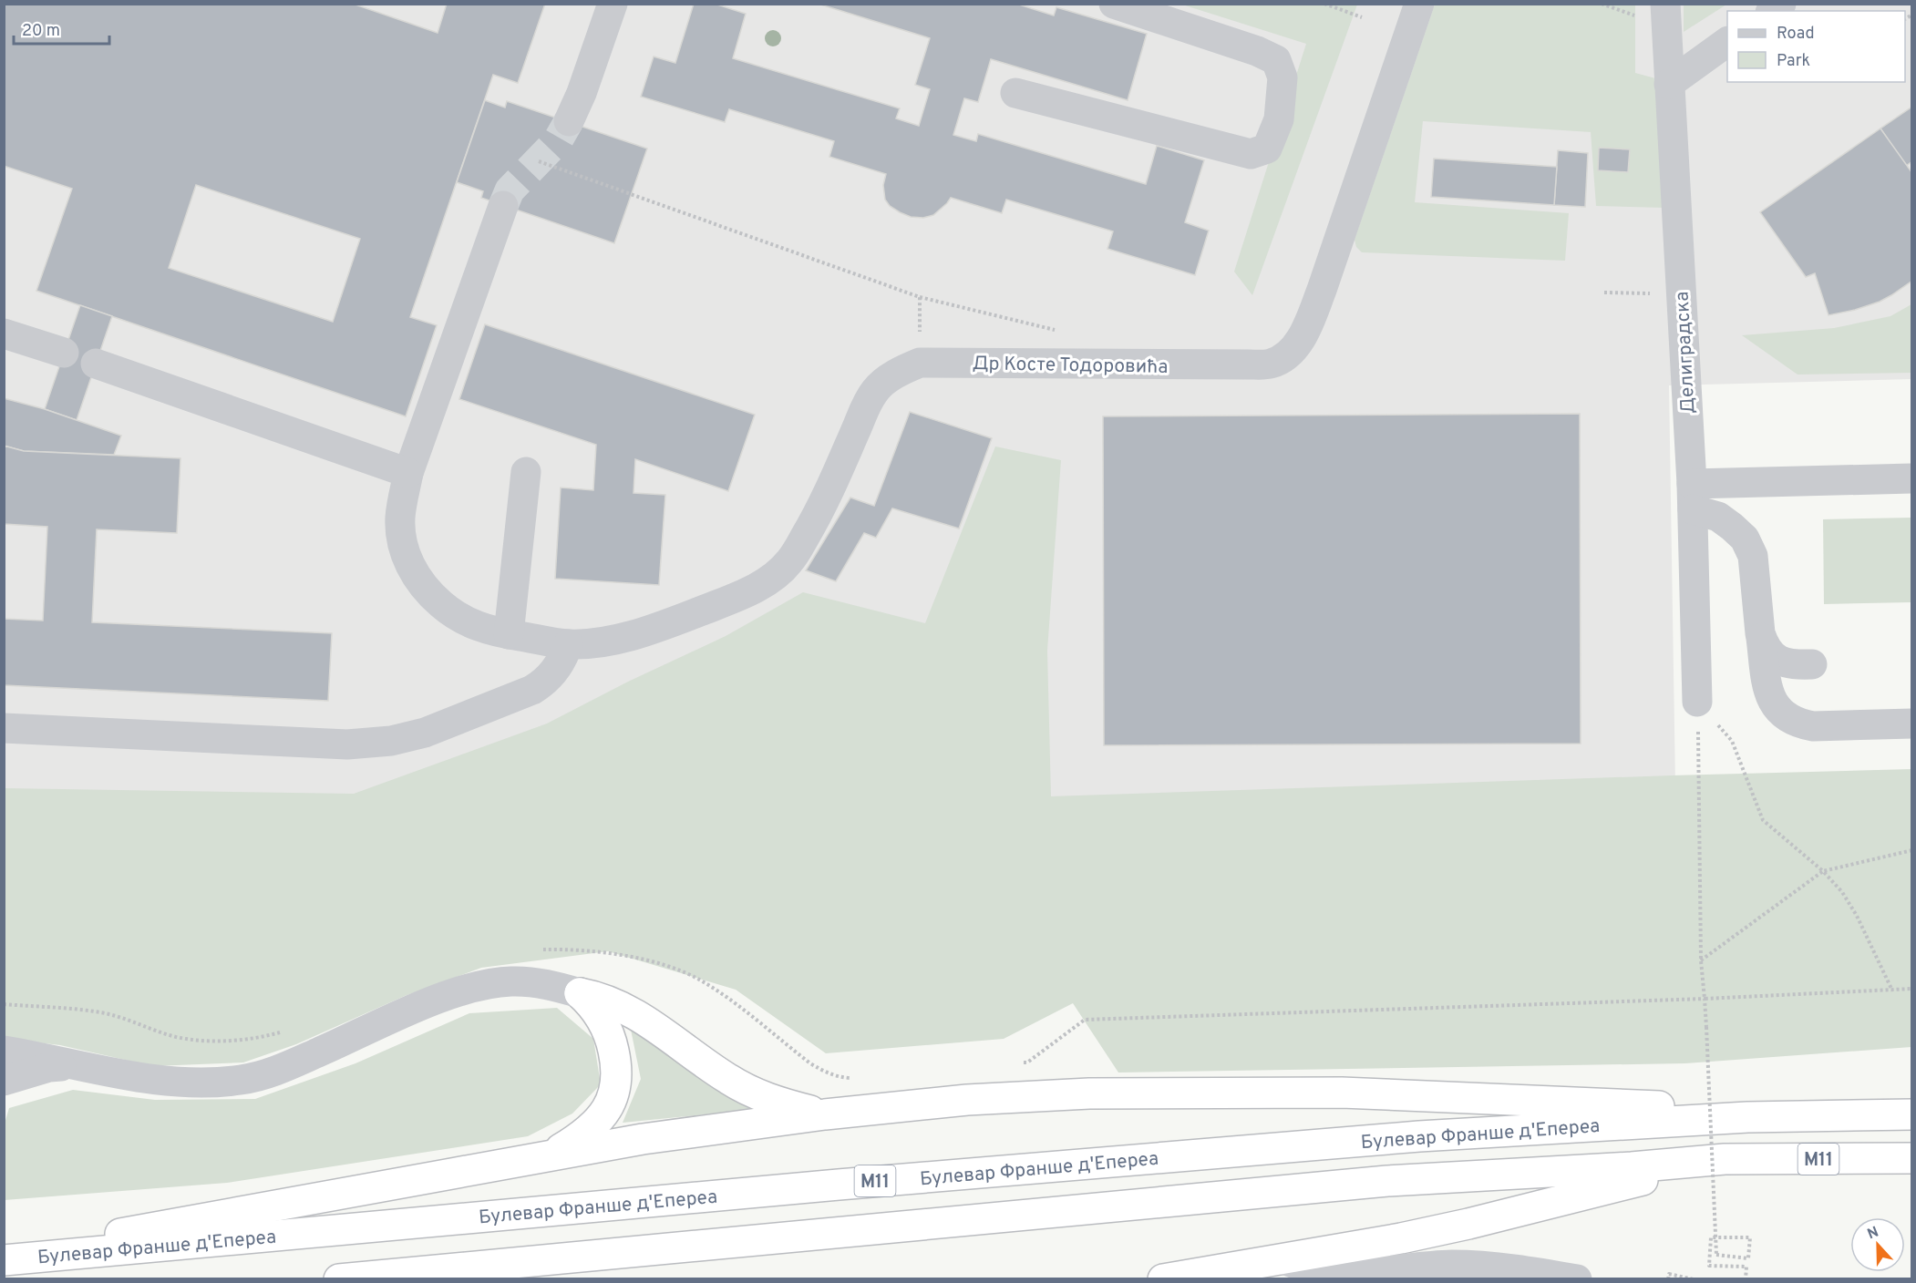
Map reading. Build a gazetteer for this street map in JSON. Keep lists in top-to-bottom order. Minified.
{"streets":{"highway":["Булевар Франше д'Епереа","M11"],"street":["Делиградска","Др Косте Тодоровића"]},"legend":["Road","Park"],"scale_bar":"20 m","north":"top"}
